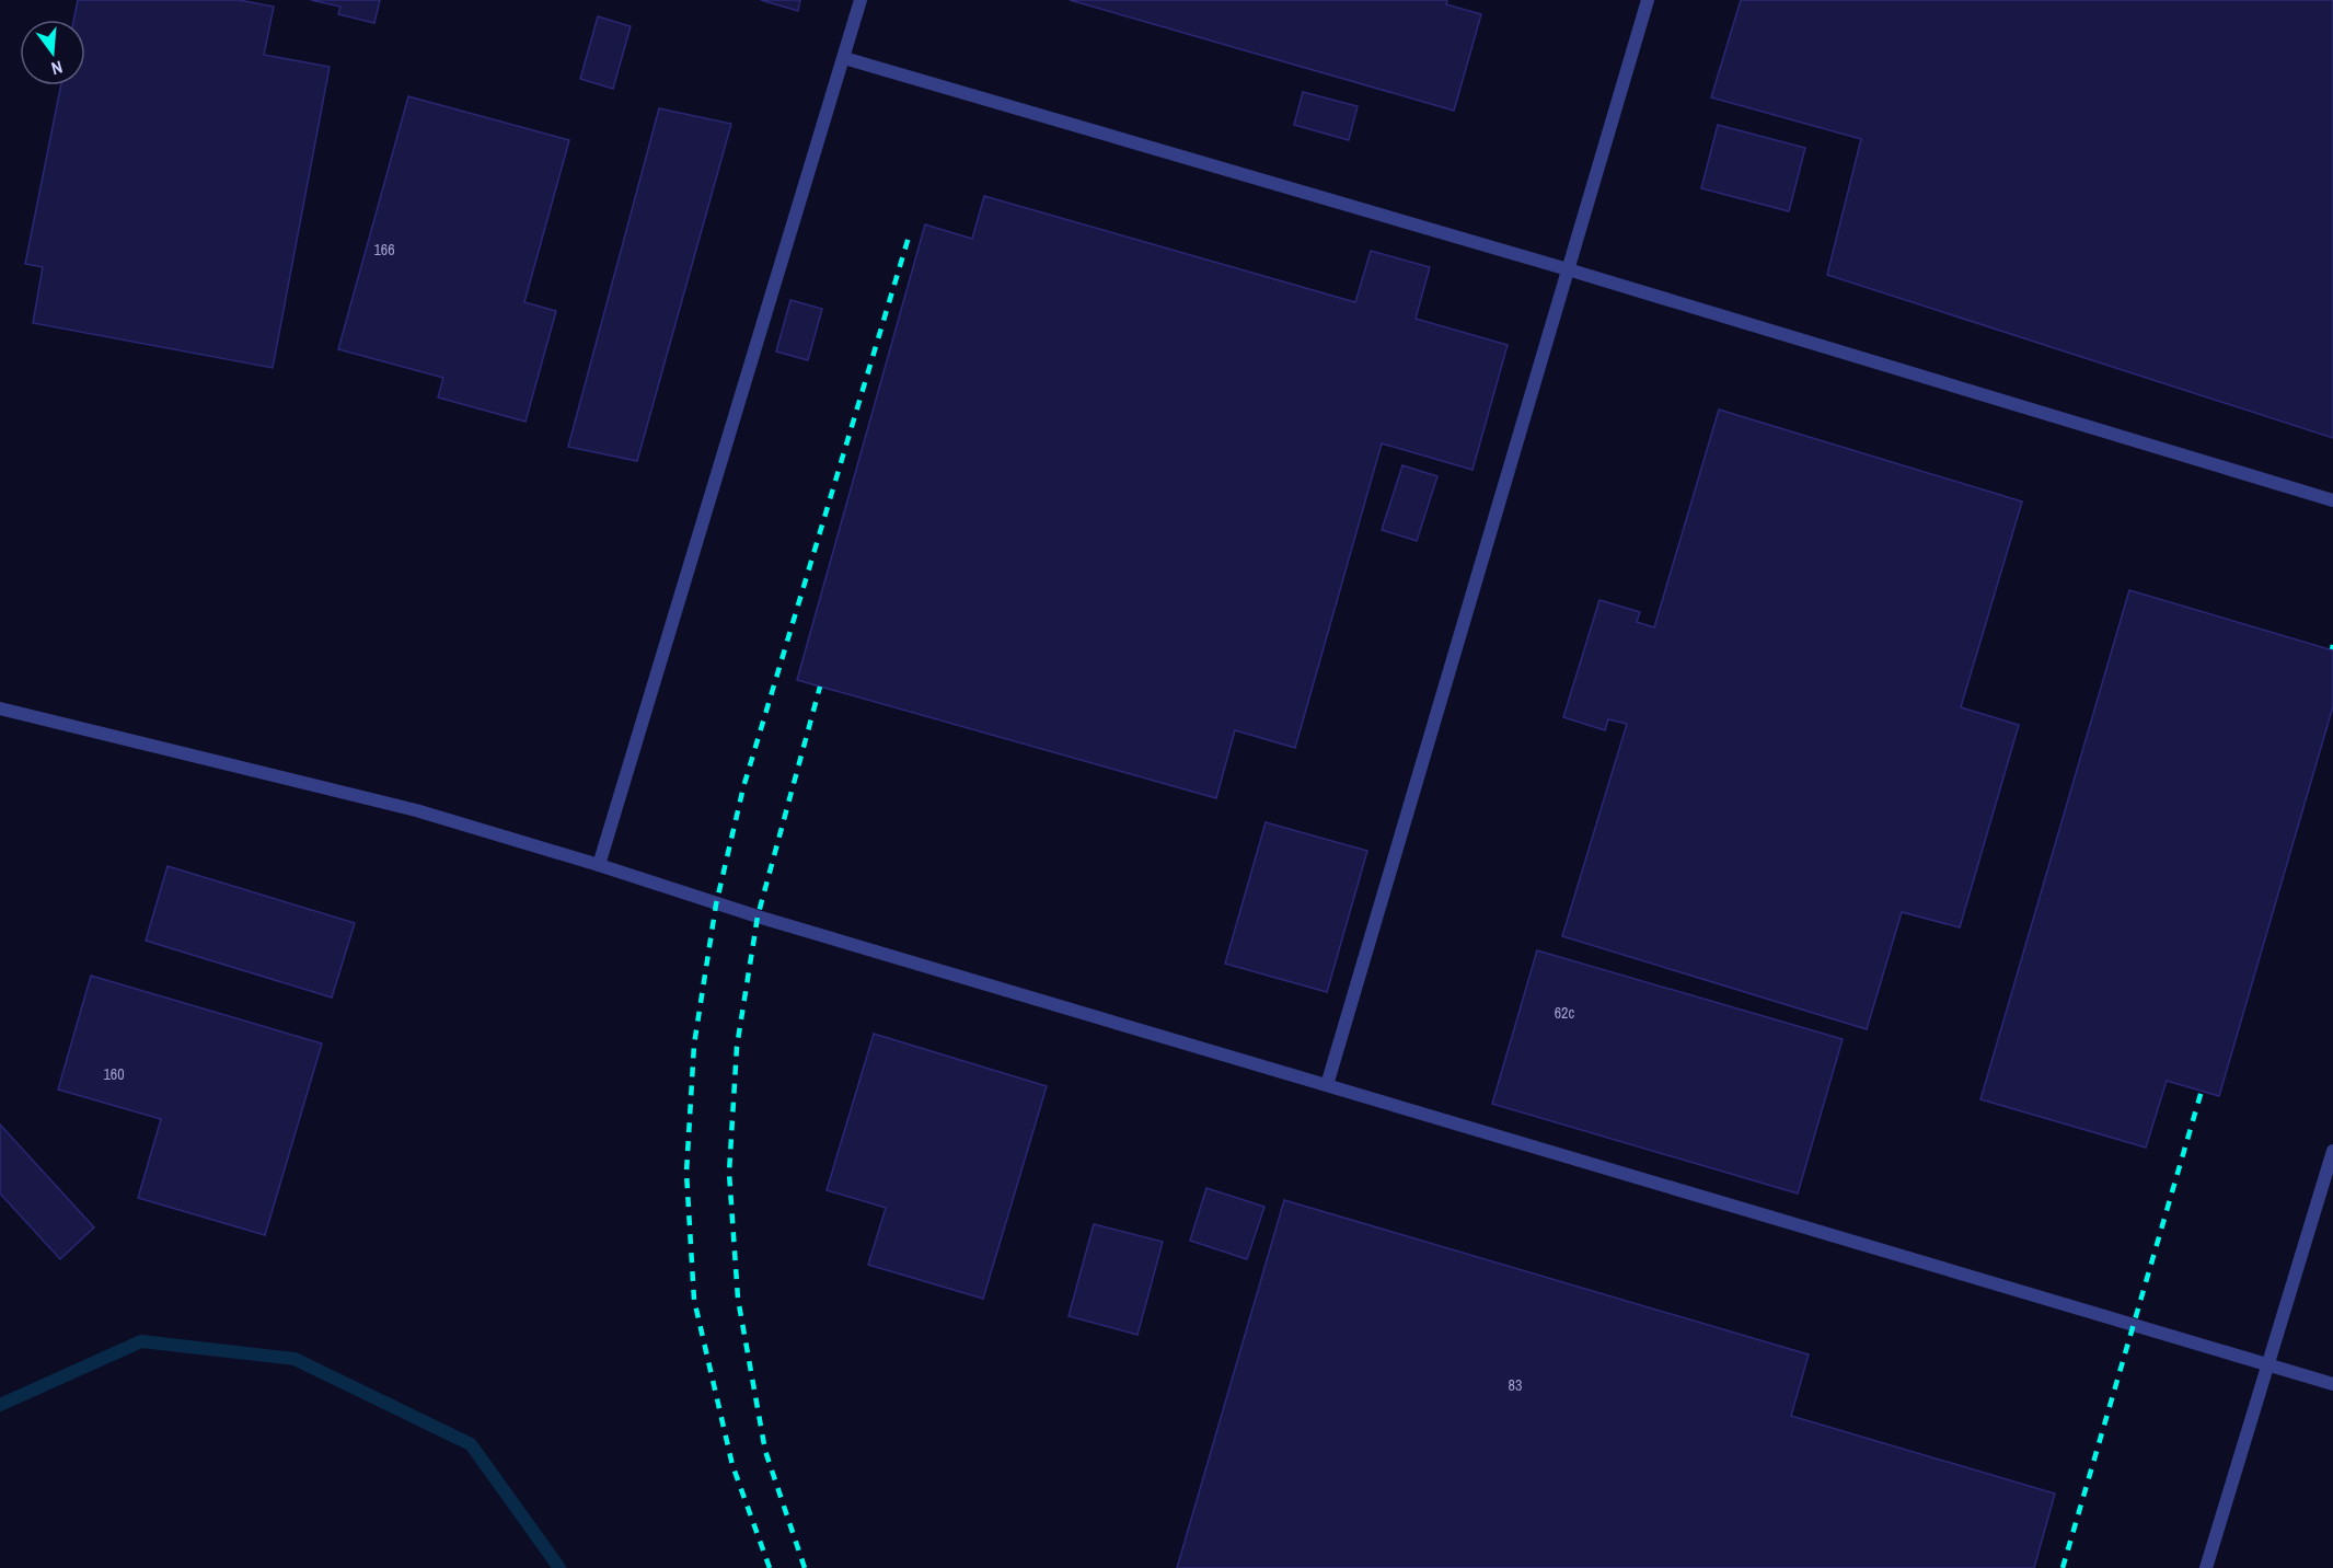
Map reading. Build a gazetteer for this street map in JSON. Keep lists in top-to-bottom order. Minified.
{"house_numbers":["166","62c","160","83"],"north":"bottom"}
